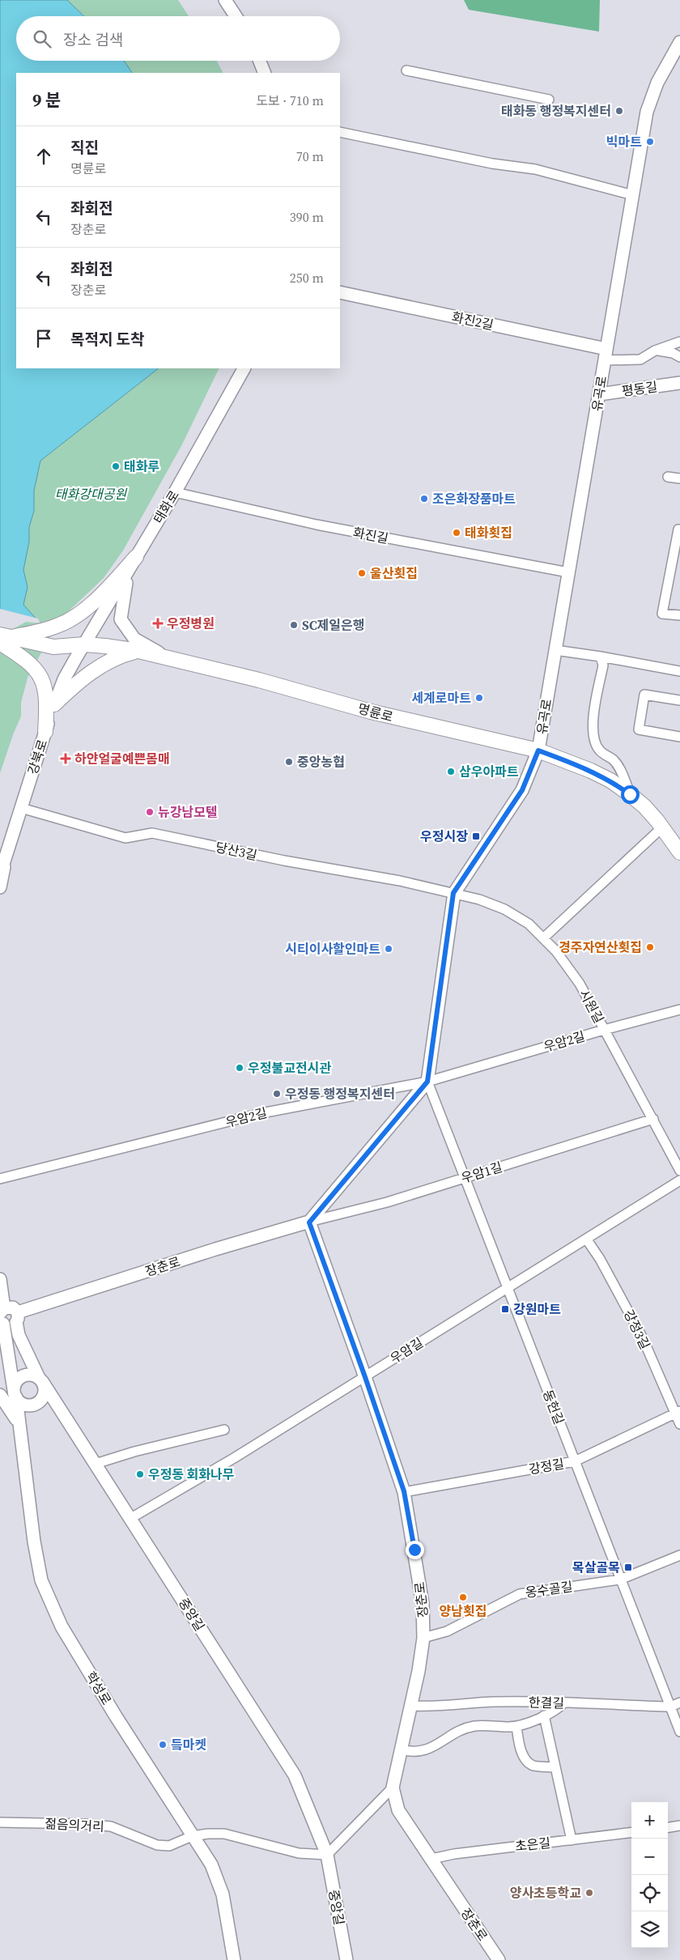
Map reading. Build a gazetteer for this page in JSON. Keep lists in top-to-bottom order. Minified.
{"streets":{"main road":["화진2길","평동길","유곡로","태화로","명륜로","강북로","장춘로","중앙길","학성로"],"street":["화진길","당산3길","시원길","우암2길","우암1길","강정3길","우암길","동헌길","강정길","옹수골길","한결길","젊음의거리","초은길"]},"crossings":[["화진2길","유곡로"],["평동길","유곡로"],["유곡로","화진길"],["유곡로","명륜로"],["태화로","화진길"],["태화로","명륜로"],["태화로","강북로"],["명륜로","강북로"],["강북로","당산3길"],["당산3길","시원길"],["시원길","우암2길"],["시원길","우암1길"],["우암2길","동헌길"],["우암1길","장춘로"],["우암1길","동헌길"],["장춘로","우암길"],["장춘로","강정길"],["장춘로","옹수골길"],["장춘로","중앙길"],["장춘로","학성로"],["장춘로","한결길"],["장춘로","초은길"],["강정3길","우암길"],["강정3길","강정길"],["우암길","동헌길"],["우암길","중앙길"],["동헌길","강정길"],["동헌길","옹수골길"],["동헌길","한결길"],["중앙길","학성로"],["학성로","젊음의거리"]],"parks":["태화강대공원"],"places":{"other":["태화동 행정복지센터","빅마트","태화루","조은화장품마트","태화횟집","울산횟집","SC제일은행","세계로마트","중앙농협","삼우아파트","뉴강남모텔","경주자연산횟집","시티이사할인마트","우정불교전시관","우정동 행정복지센터","우정동 회화나무","양남횟집","듴마켓","양사초등학교"],"health":["우정병원","하얀얼굴예쁜몸매"],"transit":["우정시장","강원마트","목살골목"]},"page":{"search":"장소 검색","heading":["9 분","도보 · 710 m"],"list":[["직진","명륜로","70 m"],["좌회전","장춘로","390 m"],["좌회전","장춘로","250 m"],"목적지 도착"],"map_buttons":["+","−"]}}
